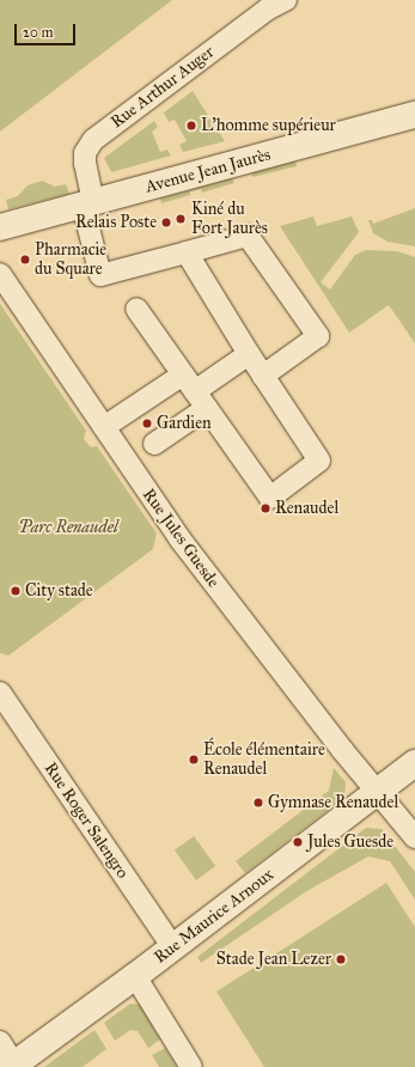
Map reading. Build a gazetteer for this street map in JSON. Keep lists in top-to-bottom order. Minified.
{"streets":{"street":["Rue Arthur Auger","Avenue Jean Jaurès","Rue Jules Guesde","Rue Roger Salengro","Rue Maurice Arnoux"]},"crossings":[["Rue Arthur Auger","Avenue Jean Jaurès"],["Rue Jules Guesde","Rue Maurice Arnoux"],["Rue Roger Salengro","Rue Maurice Arnoux"]],"parks":["Parc Renaudel"],"places":["L'homme supérieur","Kiné du Fort Jaurès","Relais Poste","Pharmacie du Square","Gardien","Renaudel","City stade","École élémentaire Renaudel","Gymnase Renaudel","Jules Guesde","Stade Jean Lezer"],"scale_bar":"20 m"}
